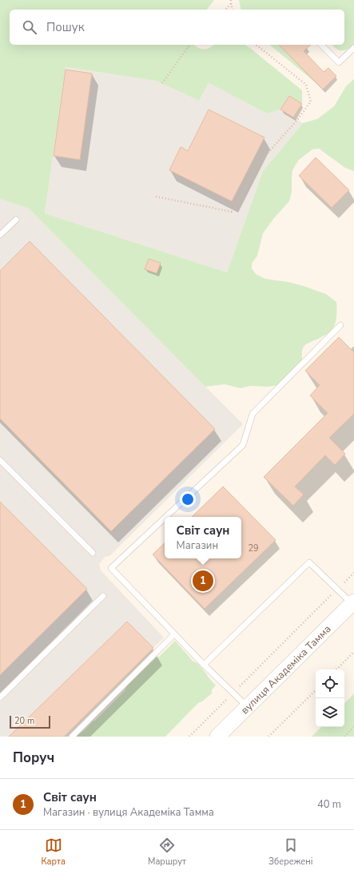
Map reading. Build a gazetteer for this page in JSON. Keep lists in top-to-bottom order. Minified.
{"streets":{"main road":["вулиця Академіка Тамма"]},"house_numbers":["29"],"scale_bar":"20 m","page":{"search":"Пошук","popup":["Світ саун","Магазин"],"pins":"1","scale":"20 m","heading":"Поруч","list":[{"mark":"1","name":"Світ саун","note":"Магазин · вулиця Академіка Тамма","value":"40 m"}],"nav":["Карта","Маршрут","Збережені"]}}
